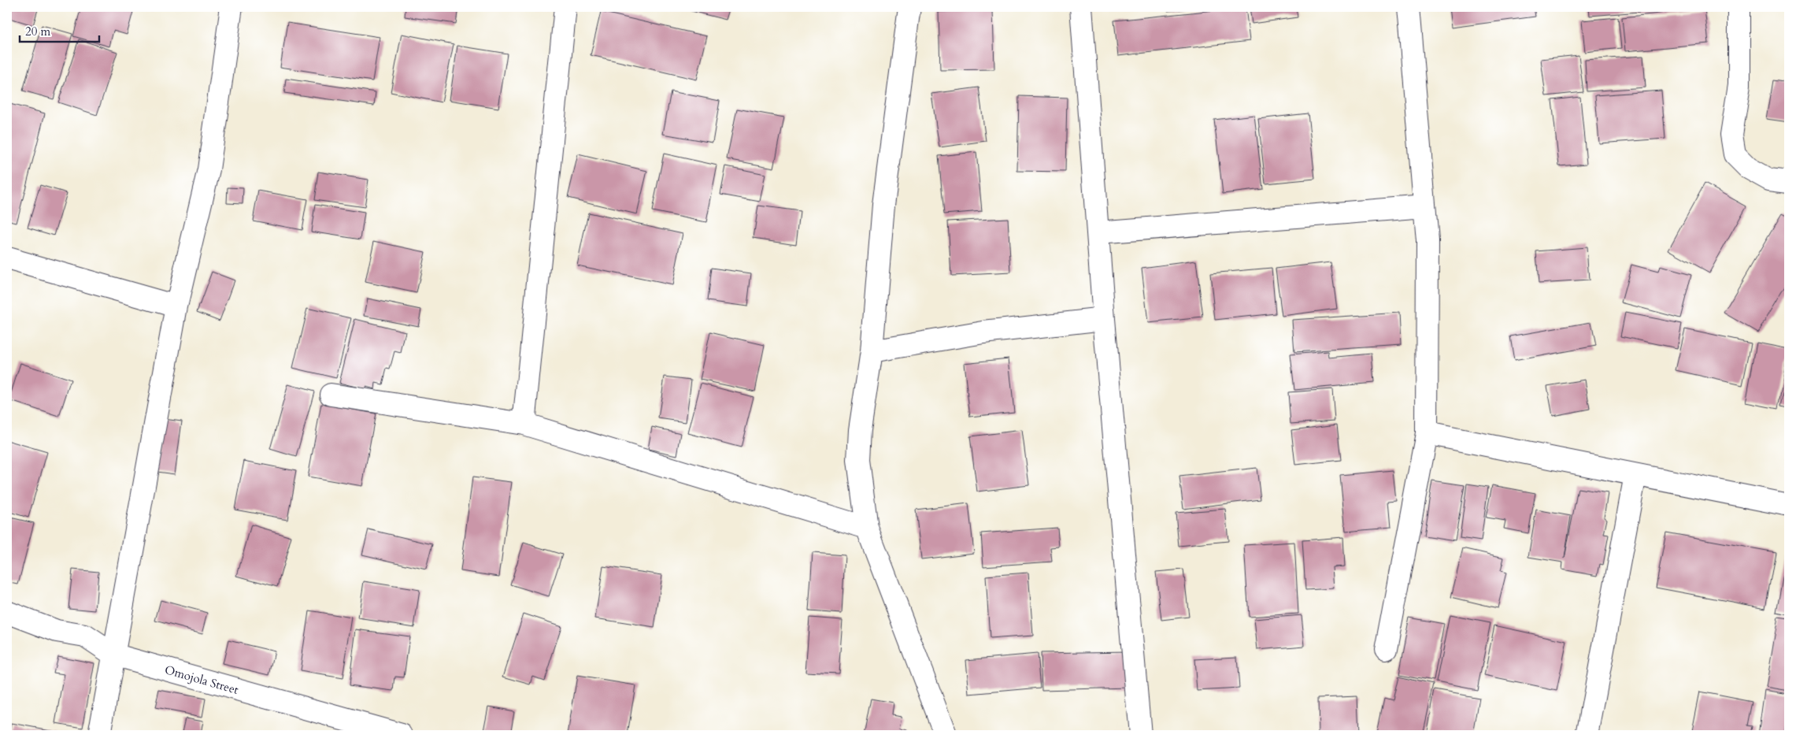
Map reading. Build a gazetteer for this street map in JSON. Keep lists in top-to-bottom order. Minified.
{"streets":{"street":["Omojola Street"]},"scale_bar":"20 m"}
